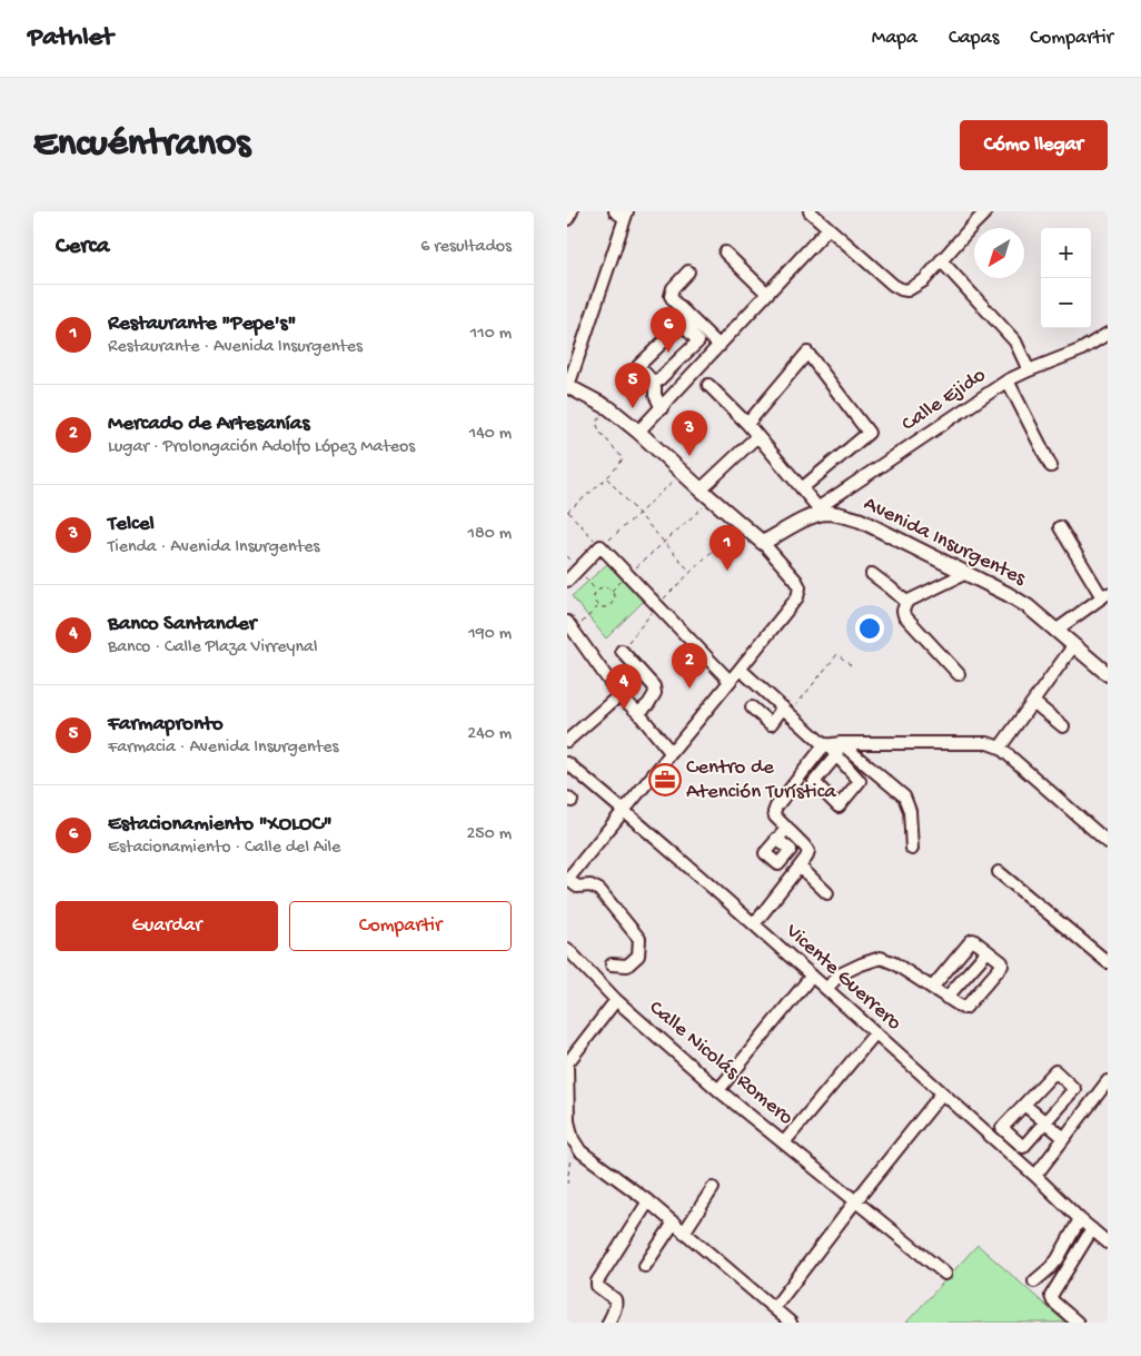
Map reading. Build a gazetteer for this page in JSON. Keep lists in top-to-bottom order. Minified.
{"streets":{"main road":["Avenida Insurgentes"],"street":["Calle Ejido","Vicente Guerrero","Calle Nicolás Romero"]},"crossings":[["Calle Ejido","Avenida Insurgentes"]],"places":{"office":["Centro de Atención Turística"]},"north":"bottom left","page":{"header":"Pathlet","nav":["Mapa","Capas","Compartir"],"buttons":["Cómo llegar",["Guardar","Compartir"]],"title":"Encuéntranos","heading":["Cerca","6 resultados"],"map_buttons":["+","−"],"list":[{"mark":"1","name":"Restaurante \"Pepe's\"","note":"Restaurante · Avenida Insurgentes","value":"110 m"},{"mark":"2","name":"Mercado de Artesanías","note":"Lugar · Prolongación Adolfo López Mateos","value":"140 m"},{"mark":"3","name":"Telcel","note":"Tienda · Avenida Insurgentes","value":"180 m"},{"mark":"4","name":"Banco Santander","note":"Banco · Calle Plaza Virreynal","value":"190 m"},{"mark":"5","name":"Farmapronto","note":"Farmacia · Avenida Insurgentes","value":"240 m"},{"mark":"6","name":"Estacionamiento \"XOLOC\"","note":"Estacionamiento · Calle del Aile","value":"250 m"}],"pins":["6","5","3","1","2","4"]}}
